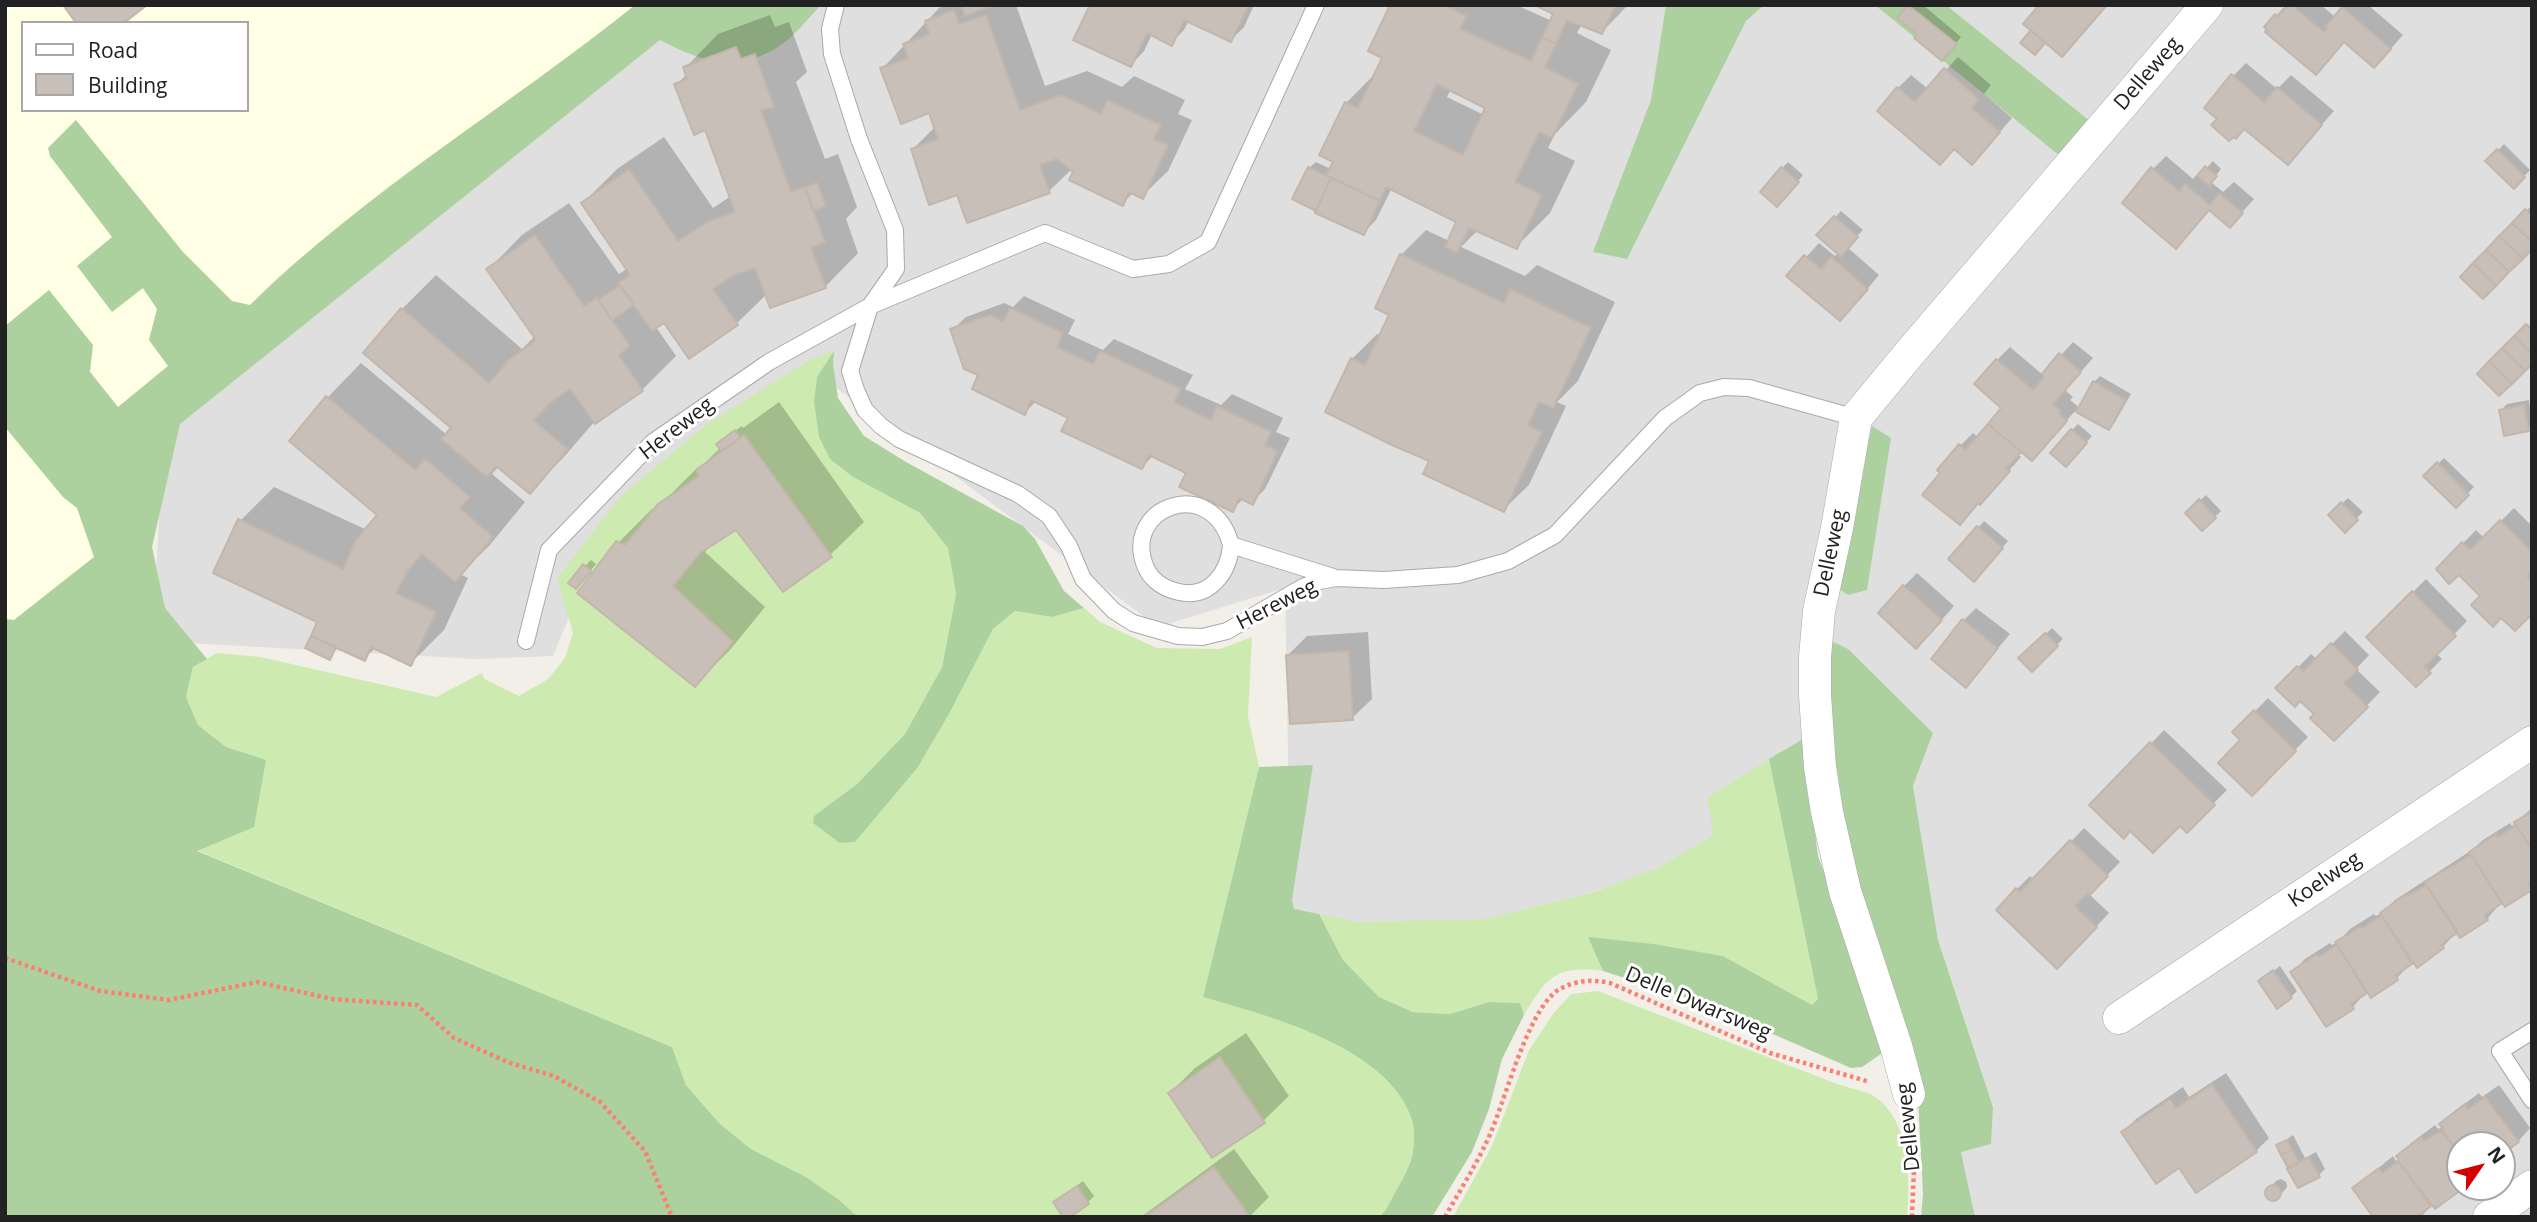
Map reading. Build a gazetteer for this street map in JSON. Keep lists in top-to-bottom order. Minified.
{"streets":{"street":["Delleweg","Koelweg"],"lane":["Hereweg"],"path":["Delle Dwarsweg"]},"crossings":[["Delleweg","Hereweg"],["Delleweg","Delle Dwarsweg"]],"legend":["Road","Building"],"north":"top right"}
